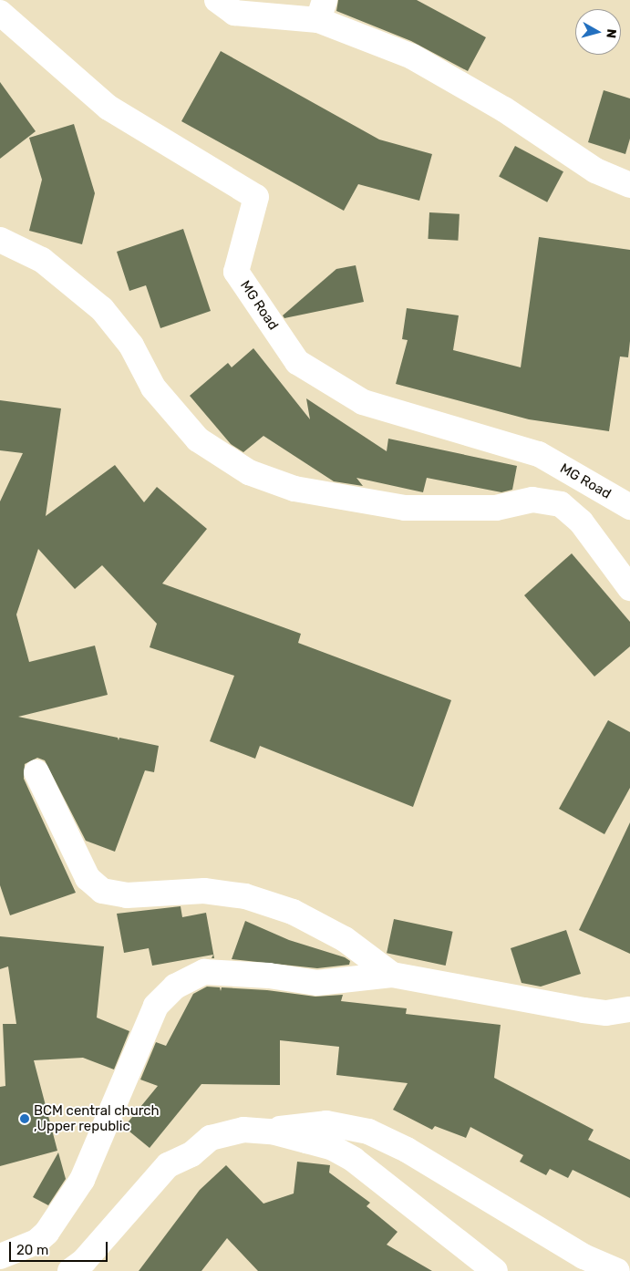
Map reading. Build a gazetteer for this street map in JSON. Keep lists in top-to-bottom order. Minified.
{"streets":{"street":["MG Road"]},"places":["BCM central church ,Upper republic"],"scale_bar":"20 m","north":"right"}
